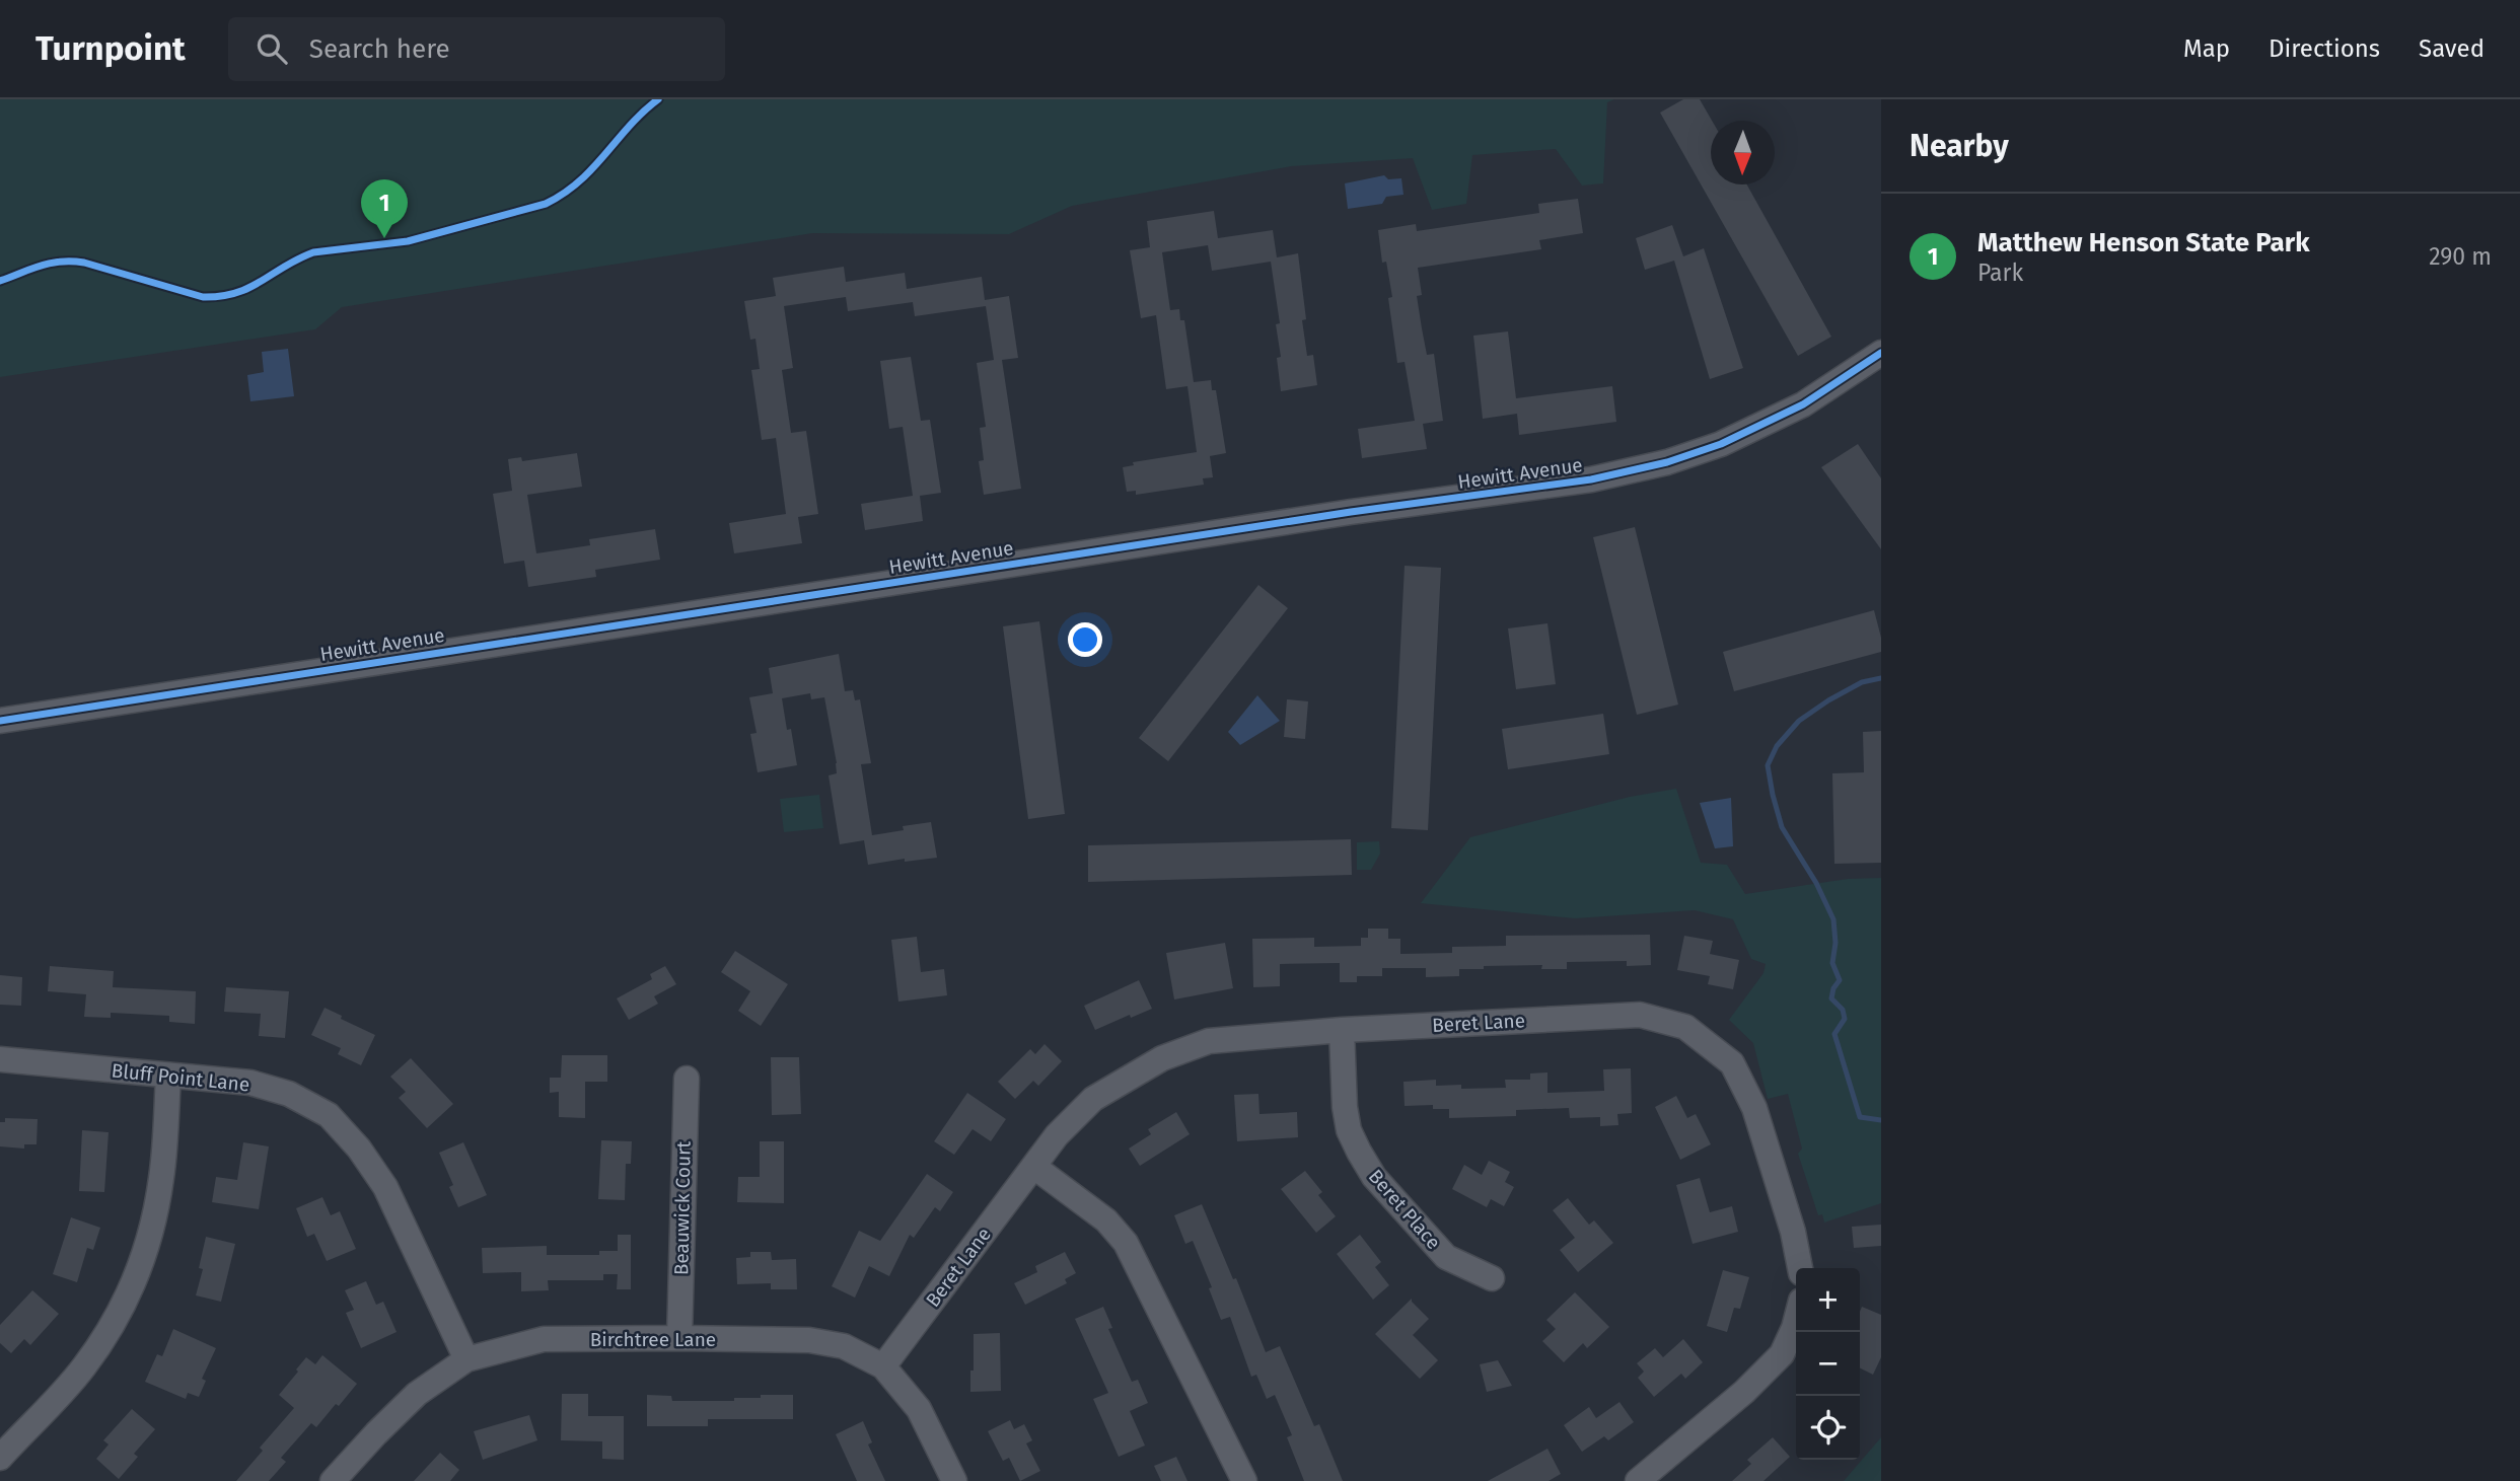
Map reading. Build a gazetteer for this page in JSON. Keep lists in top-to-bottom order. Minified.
{"streets":{"street":["Hewitt Avenue","Beret Lane","Bluff Point Lane","Beauwick Court","Beret Place","Birchtree Lane"]},"crossings":[["Beret Lane","Beret Place"],["Beret Lane","Birchtree Lane"],["Bluff Point Lane","Birchtree Lane"],["Beauwick Court","Birchtree Lane"]],"north":"bottom","page":{"header":"Turnpoint","search":"Search here","nav":["Map","Directions","Saved"],"heading":"Nearby","pins":"1","list":[{"mark":"1","name":"Matthew Henson State Park","note":"Park","value":"290 m"}],"map_buttons":["+","−"]}}
